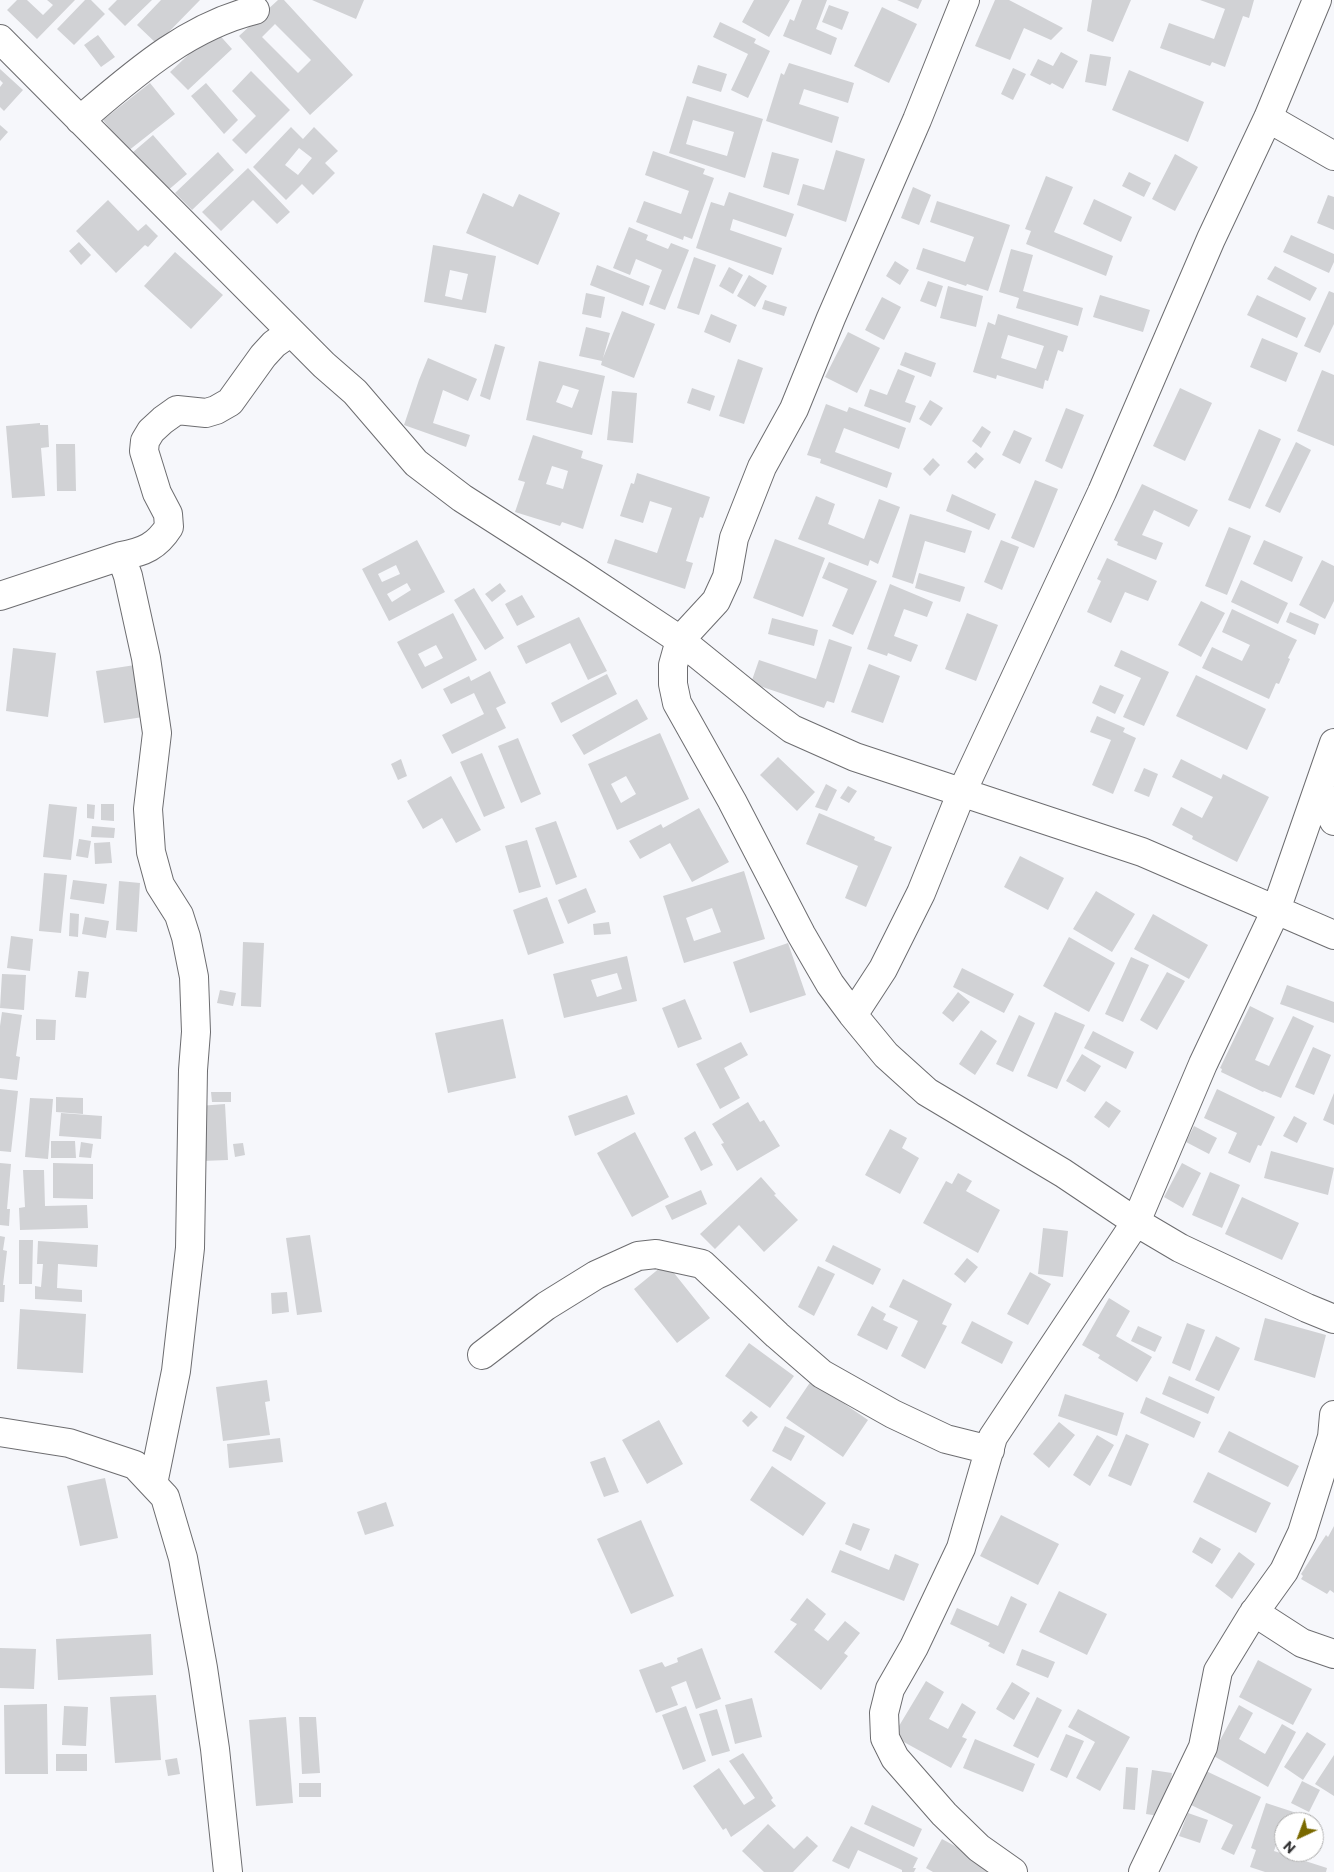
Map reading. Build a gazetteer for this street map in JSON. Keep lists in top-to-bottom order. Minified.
{"north":"bottom left"}
